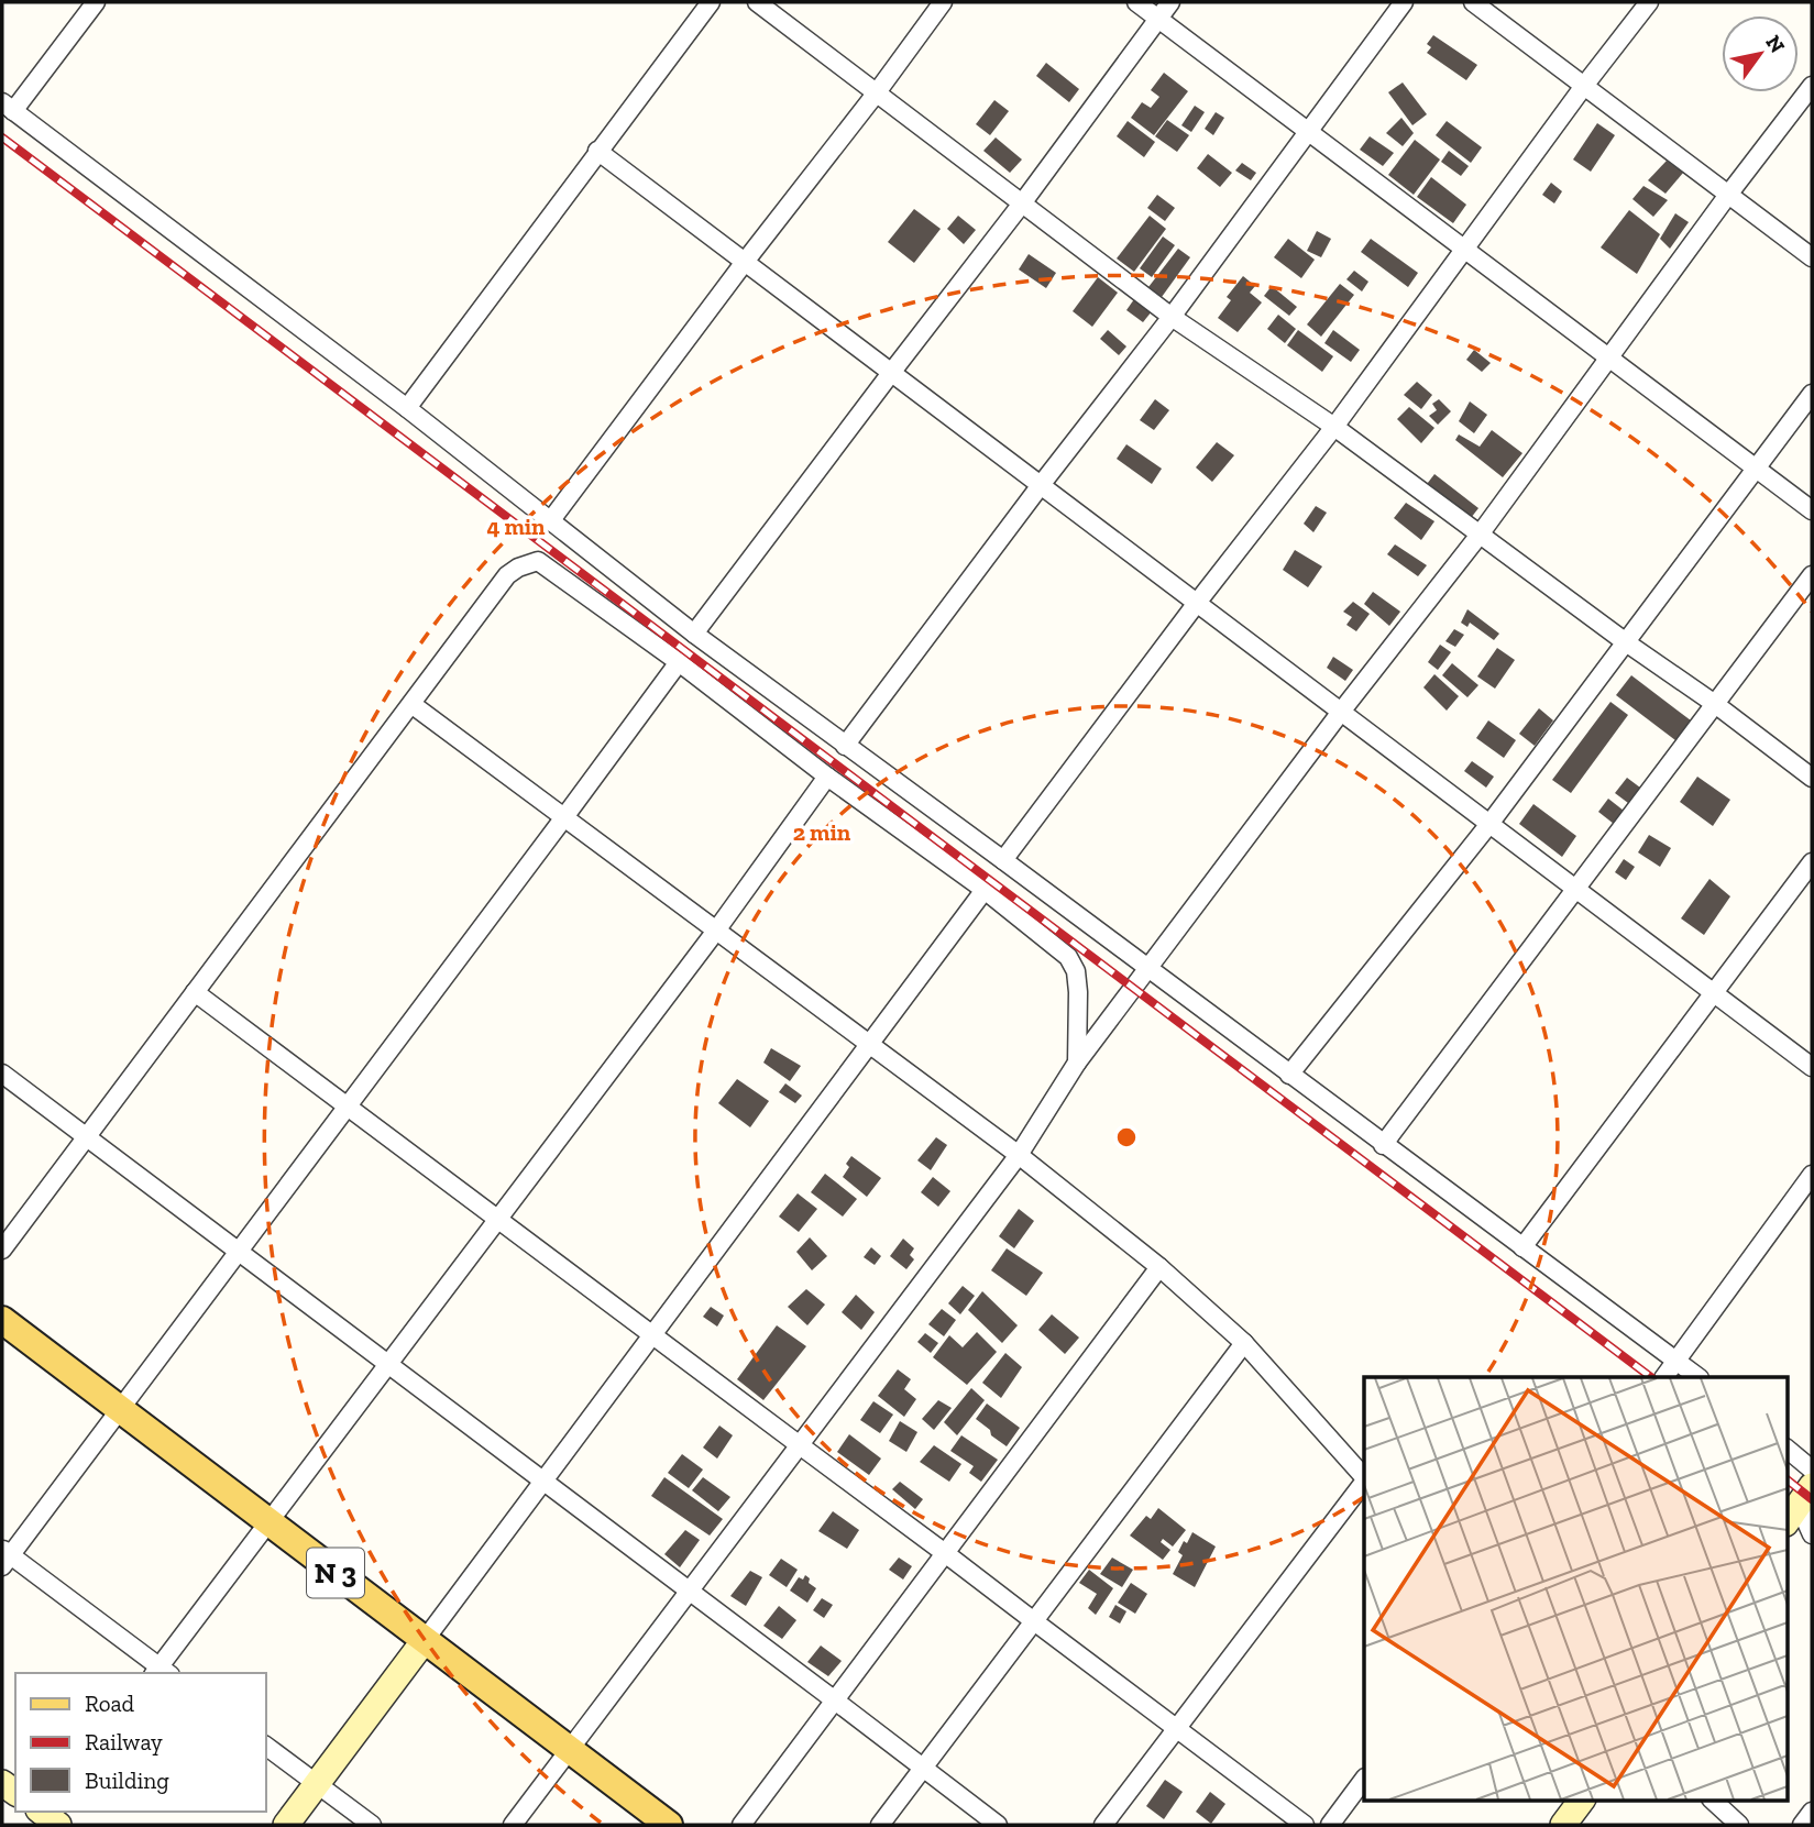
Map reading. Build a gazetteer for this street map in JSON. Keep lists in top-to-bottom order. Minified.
{"streets":{"main road":["N 3"]},"legend":["Road","Railway","Building"],"north":"top right","rings":["4 min","2 min"]}
